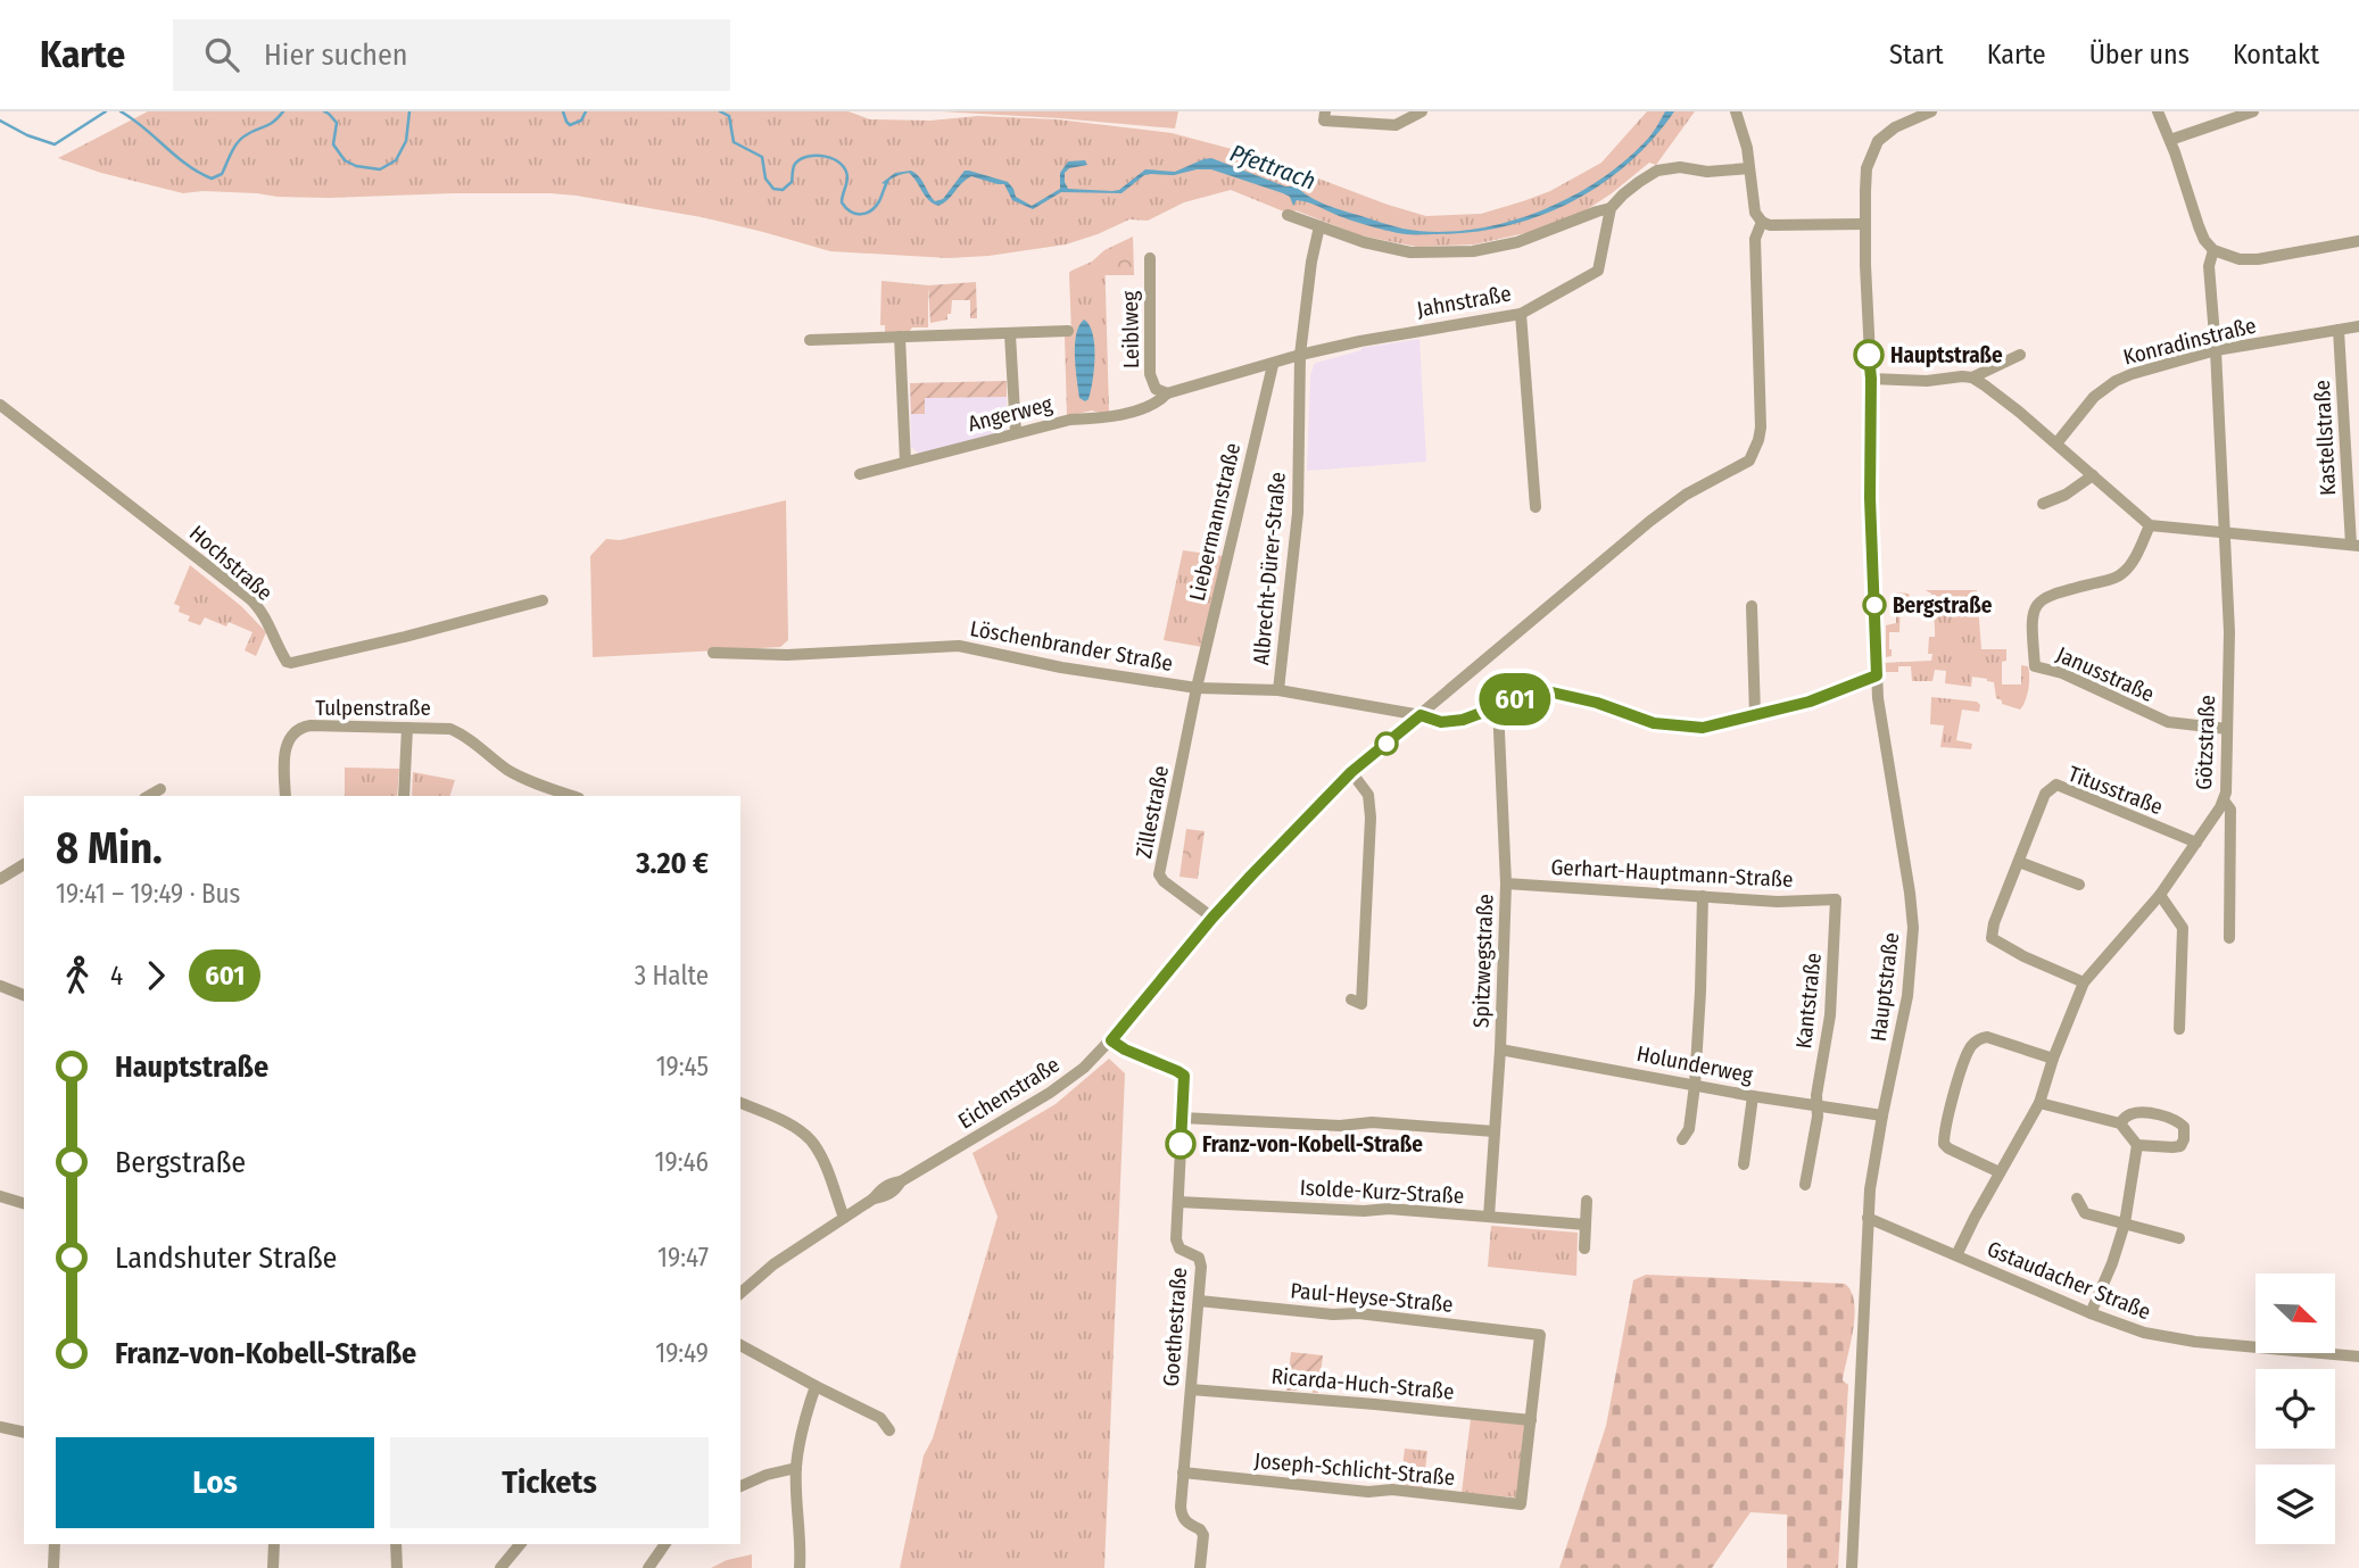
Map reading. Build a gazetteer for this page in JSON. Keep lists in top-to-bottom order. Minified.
{"streets":{"street":["Jahnstraße","Leiblweg","Konradinstraße","Angerweg","Kastellstraße","Liebermannstraße","Hochstraße","Albrecht-Dürer-Straße","Löschenbrander Straße","Janusstraße","Tulpenstraße","Götzstraße","Titusstraße","Zillestraße","Gerhart-Hauptmann-Straße","Spitzwegstraße","Hauptstraße","Kantstraße","Holunderweg","Eichenstraße","Isolde-Kurz-Straße","Gstaudacher Straße","Paul-Heyse-Straße","Goethestraße","Ricarda-Huch-Straße","Joseph-Schlicht-Straße"]},"crossings":[["Jahnstraße","Leiblweg"],["Jahnstraße","Angerweg"],["Jahnstraße","Liebermannstraße"],["Jahnstraße","Albrecht-Dürer-Straße"],["Leiblweg","Angerweg"],["Konradinstraße","Kastellstraße"],["Konradinstraße","Götzstraße"],["Liebermannstraße","Löschenbrander Straße"],["Liebermannstraße","Zillestraße"],["Albrecht-Dürer-Straße","Löschenbrander Straße"],["Löschenbrander Straße","Zillestraße"],["Löschenbrander Straße","Eichenstraße"],["Janusstraße","Götzstraße"],["Götzstraße","Titusstraße"],["Götzstraße","Gstaudacher Straße"],["Zillestraße","Eichenstraße"],["Gerhart-Hauptmann-Straße","Spitzwegstraße"],["Gerhart-Hauptmann-Straße","Kantstraße"],["Spitzwegstraße","Holunderweg"],["Spitzwegstraße","Isolde-Kurz-Straße"],["Hauptstraße","Holunderweg"],["Hauptstraße","Gstaudacher Straße"],["Kantstraße","Holunderweg"],["Eichenstraße","Goethestraße"],["Isolde-Kurz-Straße","Goethestraße"],["Paul-Heyse-Straße","Goethestraße"],["Paul-Heyse-Straße","Ricarda-Huch-Straße"],["Paul-Heyse-Straße","Joseph-Schlicht-Straße"],["Goethestraße","Ricarda-Huch-Straße"],["Goethestraße","Joseph-Schlicht-Straße"],["Ricarda-Huch-Straße","Joseph-Schlicht-Straße"]],"water":["Pfettrach"],"places":["Hauptstraße","Bergstraße","Franz-von-Kobell-Straße"],"lines":["bus line 601"],"north":"bottom right","page":{"header":"Karte","search":"Hier suchen","nav":["Start","Karte","Über uns","Kontakt"],"on_map":"601","heading":["8 Min.","19:41 – 19:49 · Bus","3.20 €"],"legs":["4","601","3 Halte"],"list":[{"name":"Hauptstraße","value":"19:45"},{"name":"Bergstraße","value":"19:46"},{"name":"Landshuter Straße","value":"19:47"},{"name":"Franz-von-Kobell-Straße","value":"19:49"}],"buttons":["Los","Tickets"]}}
